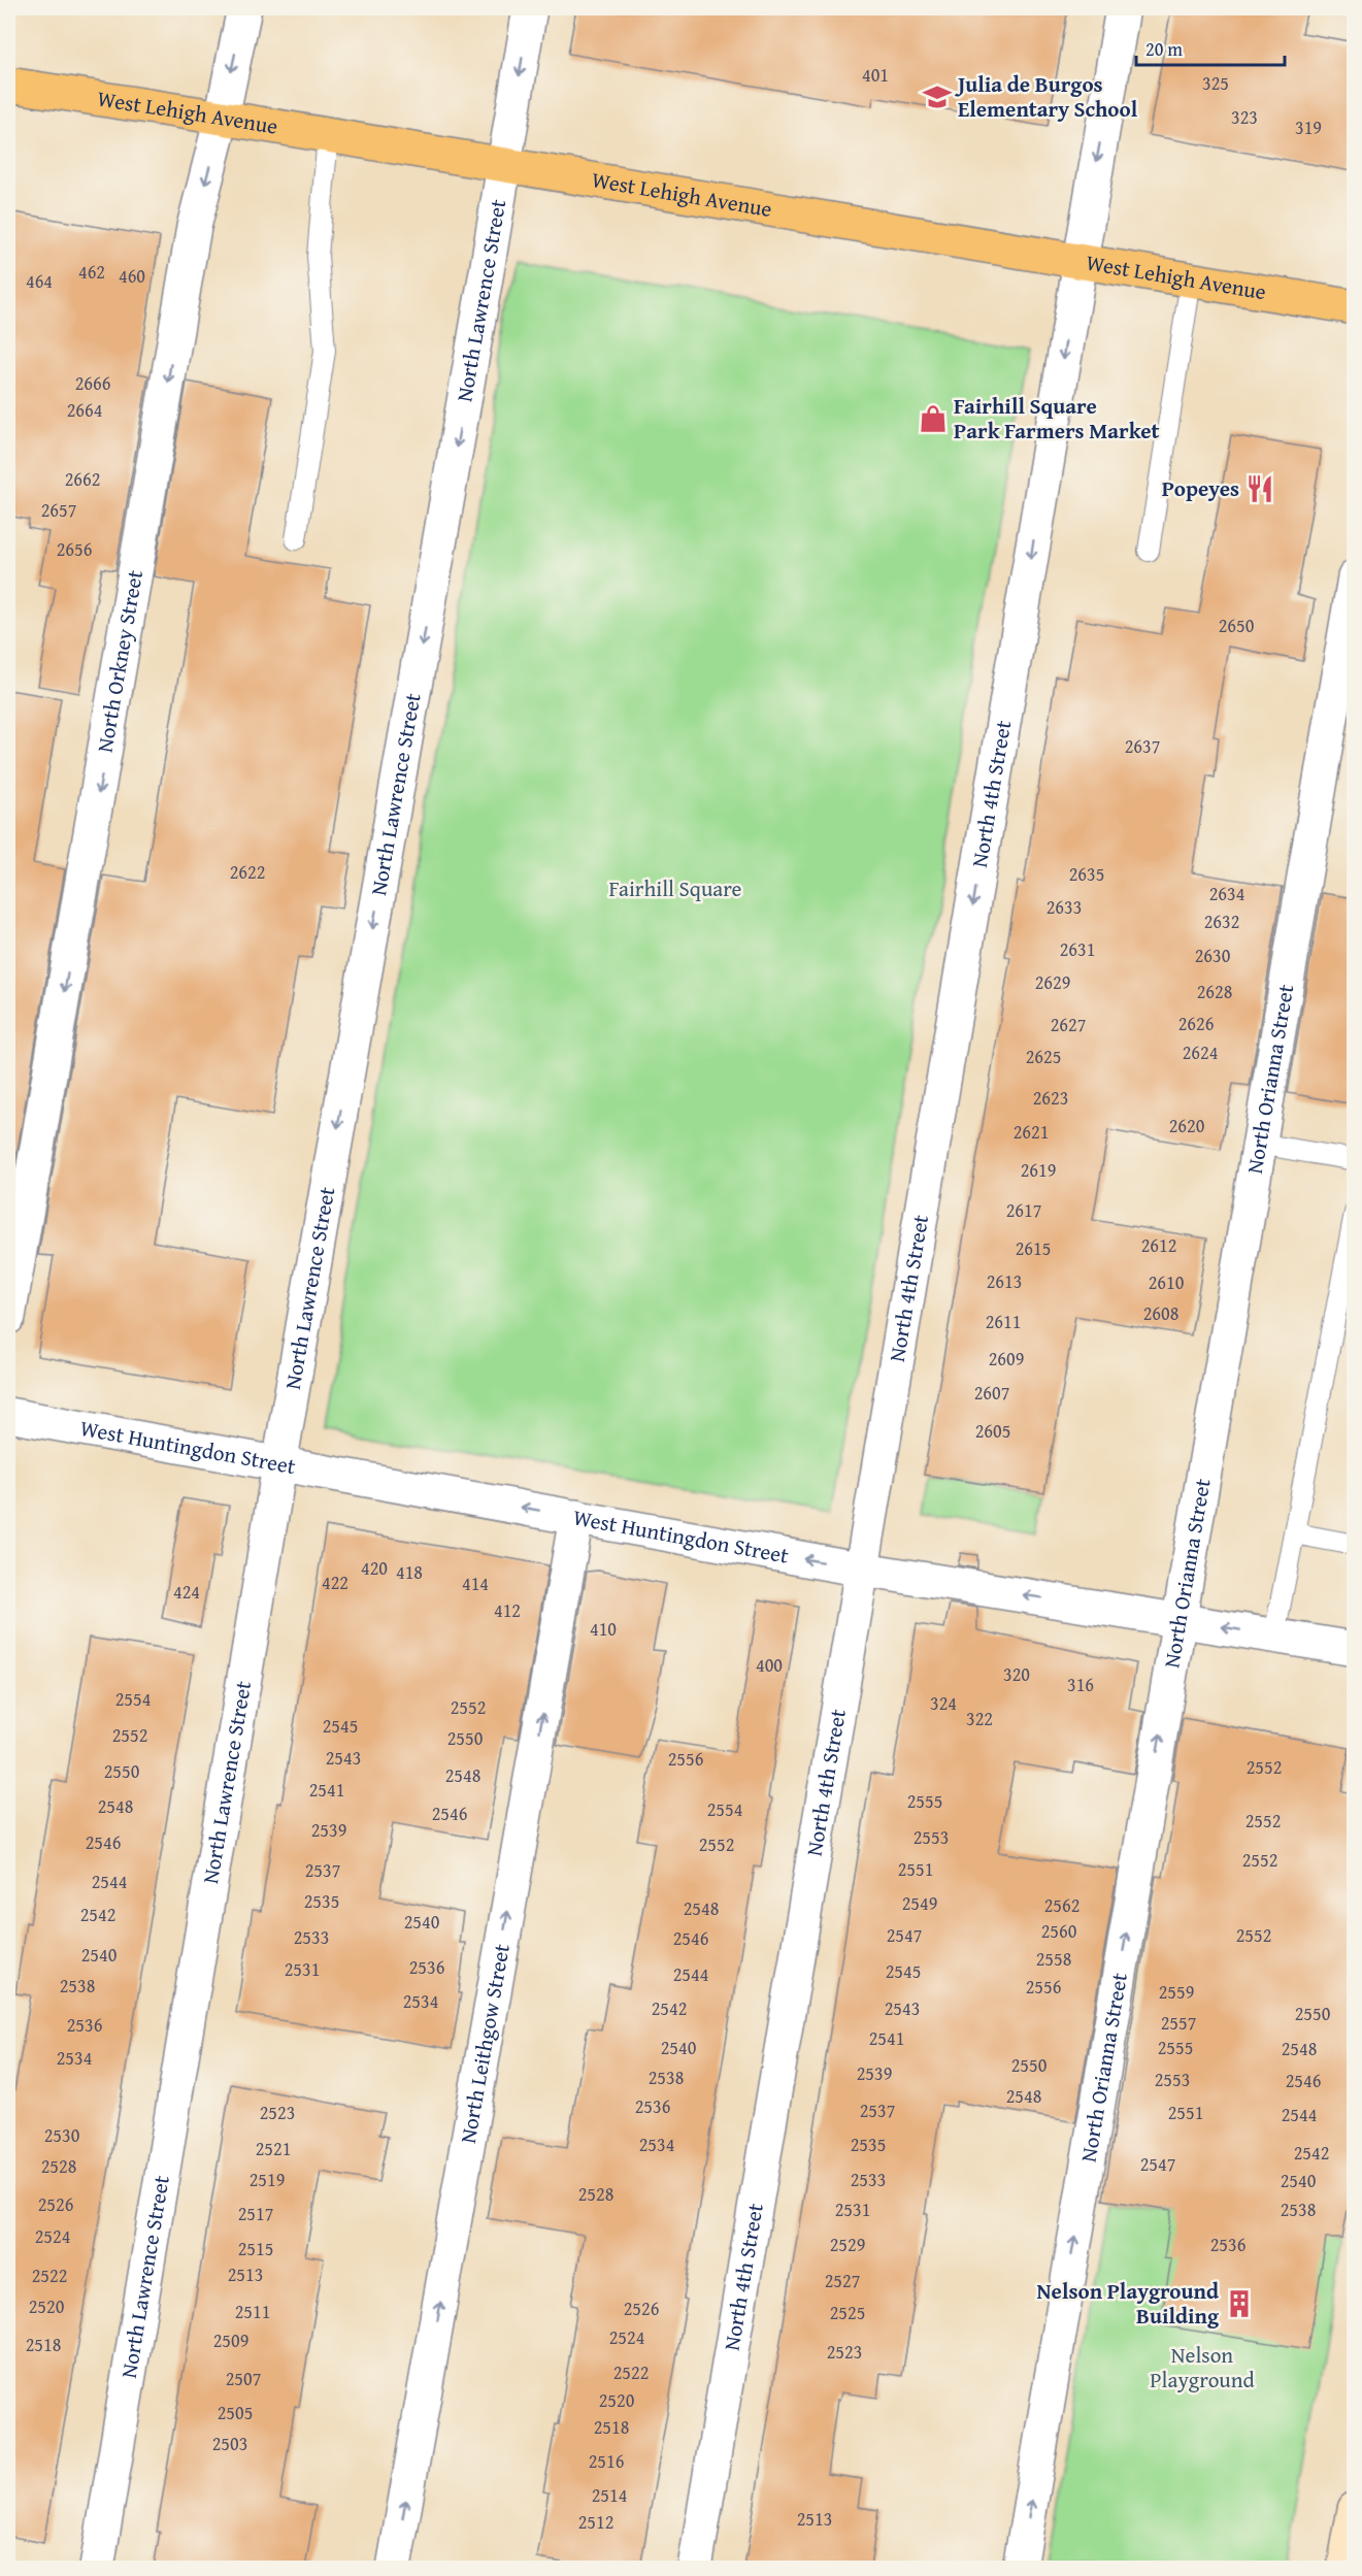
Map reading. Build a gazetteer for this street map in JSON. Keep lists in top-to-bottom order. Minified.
{"streets":{"main road":["West Lehigh Avenue"],"street":["North Lawrence Street","North Orkney Street","North 4th Street","North Orianna Street","West Huntingdon Street","North Leithgow Street"]},"crossings":[["West Lehigh Avenue","North Lawrence Street"],["West Lehigh Avenue","North Orkney Street"],["West Lehigh Avenue","North 4th Street"],["North Lawrence Street","West Huntingdon Street"],["North 4th Street","West Huntingdon Street"],["North Orianna Street","West Huntingdon Street"],["West Huntingdon Street","North Leithgow Street"]],"one_way":["North Lawrence Street","North Orkney Street","North 4th Street","North Orianna Street","West Huntingdon Street","North Leithgow Street"],"parks":["Fairhill Square","Nelson Playground"],"places":{"school or university":["Julia de Burgos Elementary School"],"shop":["Fairhill Square Park Farmers Market"],"restaurant":["Popeyes"],"building":["Nelson Playground Building"]},"house_numbers":["401","325","323","319","462","460","464","2666","2664","2662","2657","2656","2650","2637","2622","2635","2634","2633","2632","2631","2630","2629","2628","2626","2627","2624","2625","2623","2620","2621","2619","2617","2612","2615","2613","2610","2608","2611","2609","2607","2605","420","418","422","414","424","412","410","400","320","316","2554","324","2552","322","2545","2552","2550","2543","2556","2552","2550","2548","2541","2555","2548","2554","2546","2552","2539","2553","2546","2552","2552","2551","2537","2544","2535","2549","2562","2548","2542","2540","2560","2547","2552","2533","2546","2540","2558","2536","2531","2545","2544","2538","2556","2559","2534","2542","2543","2550","2557","2536","2541","2540","2555","2548","2534","2550","2539","2538","2553","2546","2548","2536","2537","2523","2551","2544","2530","2534","2535","2521","2542","2547","2528","2519","2533","2540","2528","2526","2531","2538","2517","2524","2529","2536","2515","2513","2522","2527","2520","2526","2511","2525","2524","2509","2518","2523","2522","2507","2520","2505","2518","2503","2516","2514","2513","2512"],"scale_bar":"20 m"}
